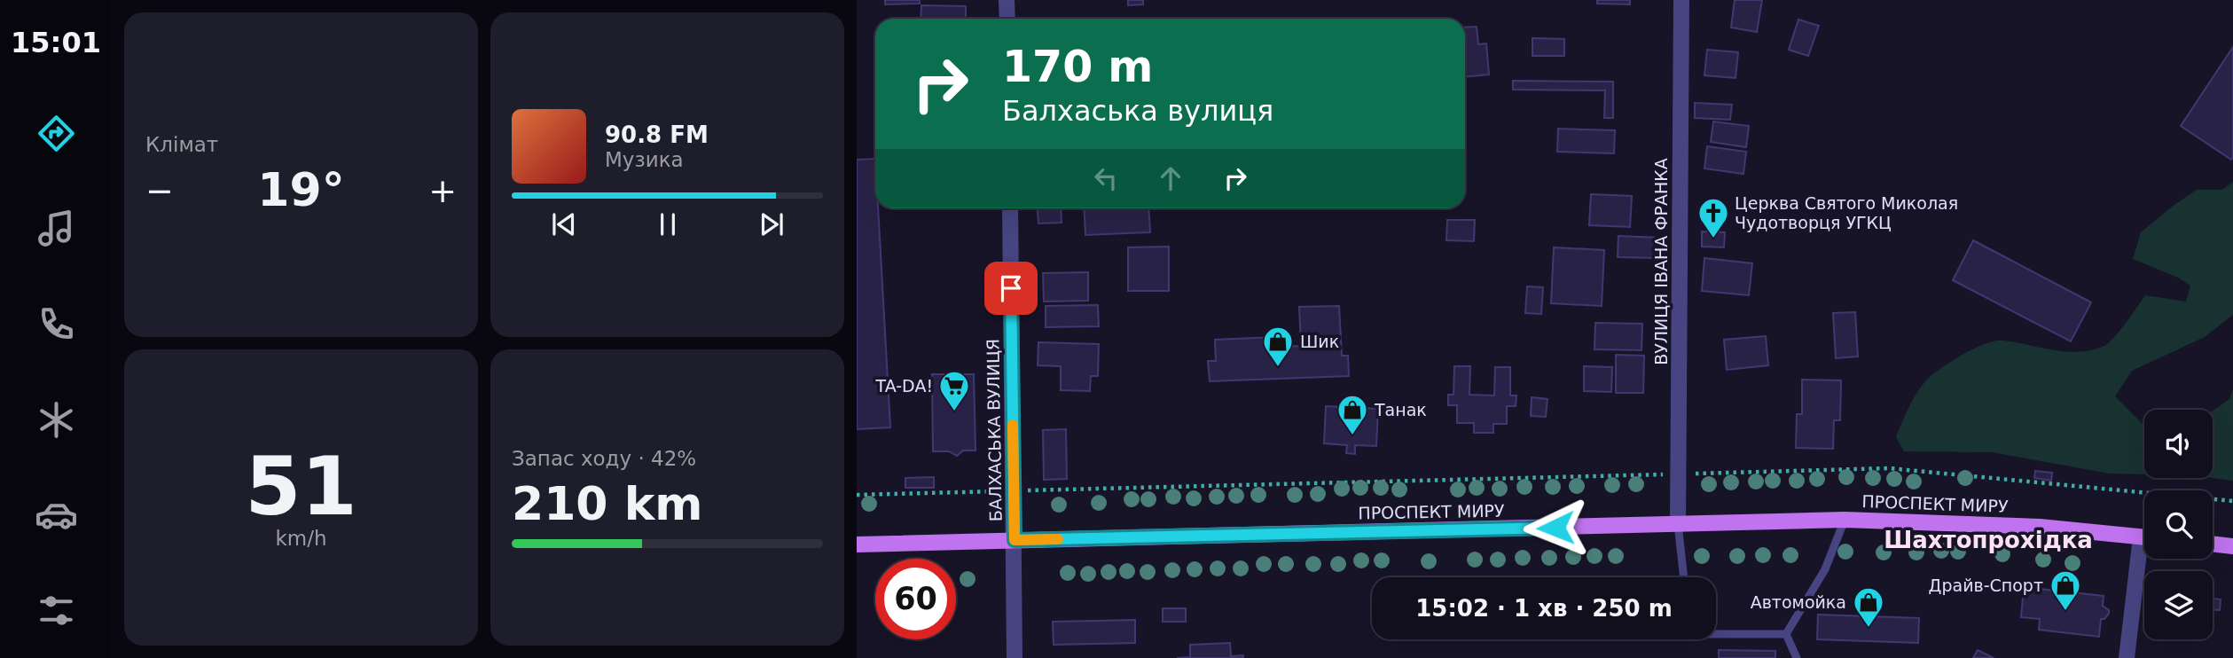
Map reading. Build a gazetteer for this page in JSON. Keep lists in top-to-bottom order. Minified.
{"streets":{"main road":["ПРОСПЕКТ МИРУ"],"street":["ВУЛИЦЯ ІВАНА ФРАНКА","БАЛХАСЬКА ВУЛИЦЯ"]},"crossings":[["ВУЛИЦЯ ІВАНА ФРАНКА","ПРОСПЕКТ МИРУ"],["БАЛХАСЬКА ВУЛИЦЯ","ПРОСПЕКТ МИРУ"]],"districts":["Шахтопрохідка"],"places":{"church":["Церква Святого Миколая Чудотворця УГКЦ"],"shop":["Шик","Танак","Драйв-Спорт","Автомойка"],"supermarket":["TA-DA!"]},"page":{"tabs":"15:01","tile":["Клімат",["51","km/h"],["Запас ходу · 42%","210 km"]],"turn":["170 m","Балхаська вулиця"],"song":["90.8 FM","Музика"],"heat":["−","19°","+"],"limit":"60","trip":"15:02 · 1 хв · 250 m"}}
